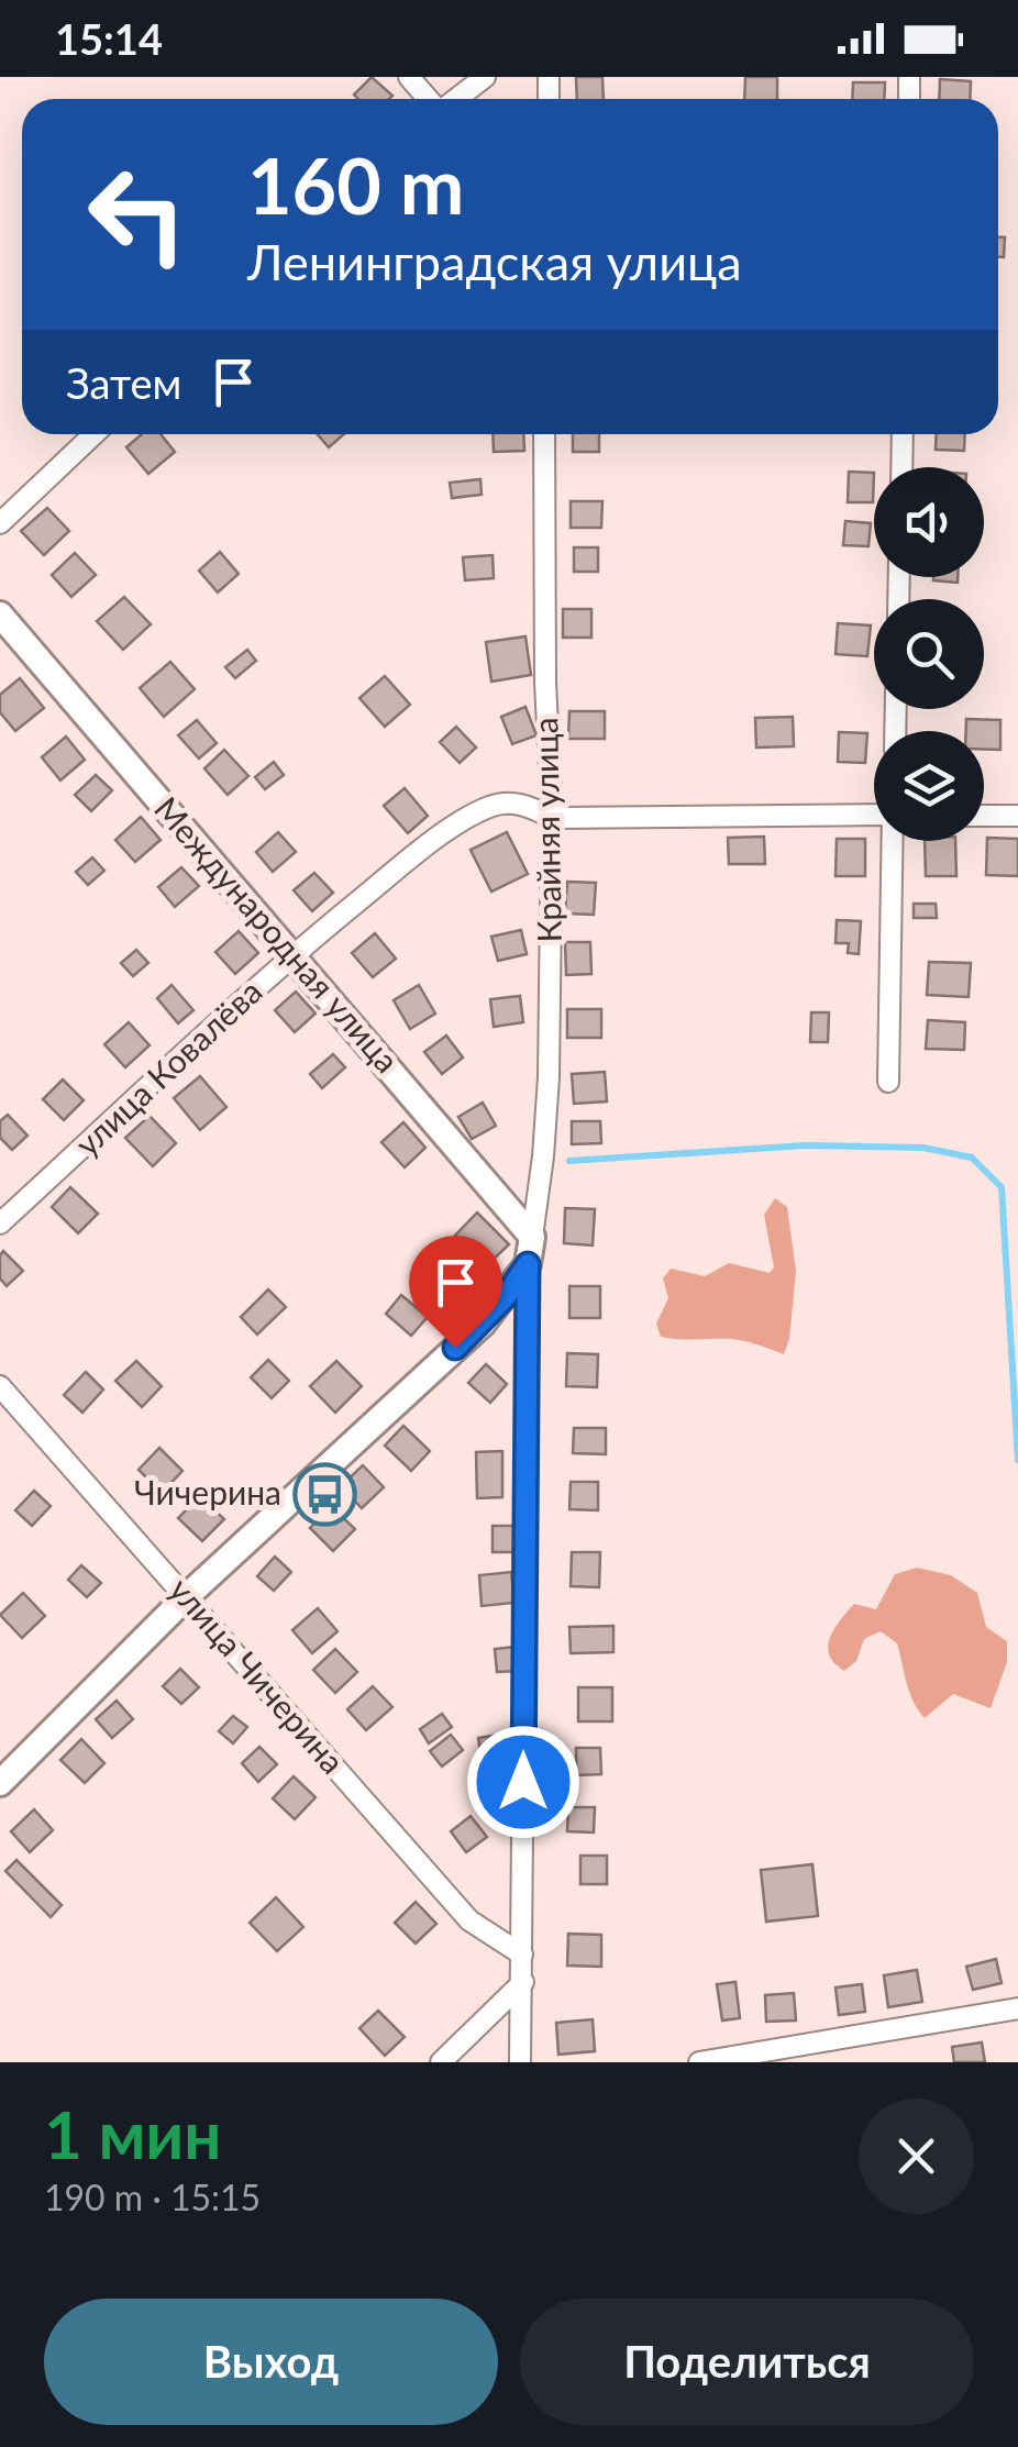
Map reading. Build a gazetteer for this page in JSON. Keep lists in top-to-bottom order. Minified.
{"streets":{"street":["Крайняя улица","Международная улица","улица Ковалёва","улица Чичерина"]},"crossings":[["Крайняя улица","Международная улица"],["Крайняя улица","улица Ковалёва"],["Международная улица","улица Ковалёва"]],"places":{"bus stop":["Чичерина"]},"page":{"status":"15:14","turn":["160 m","Ленинградская улица"],"then":"Затем","heading":["1 мин","190 m · 15:15"],"buttons":["Выход","Поделиться"]}}
